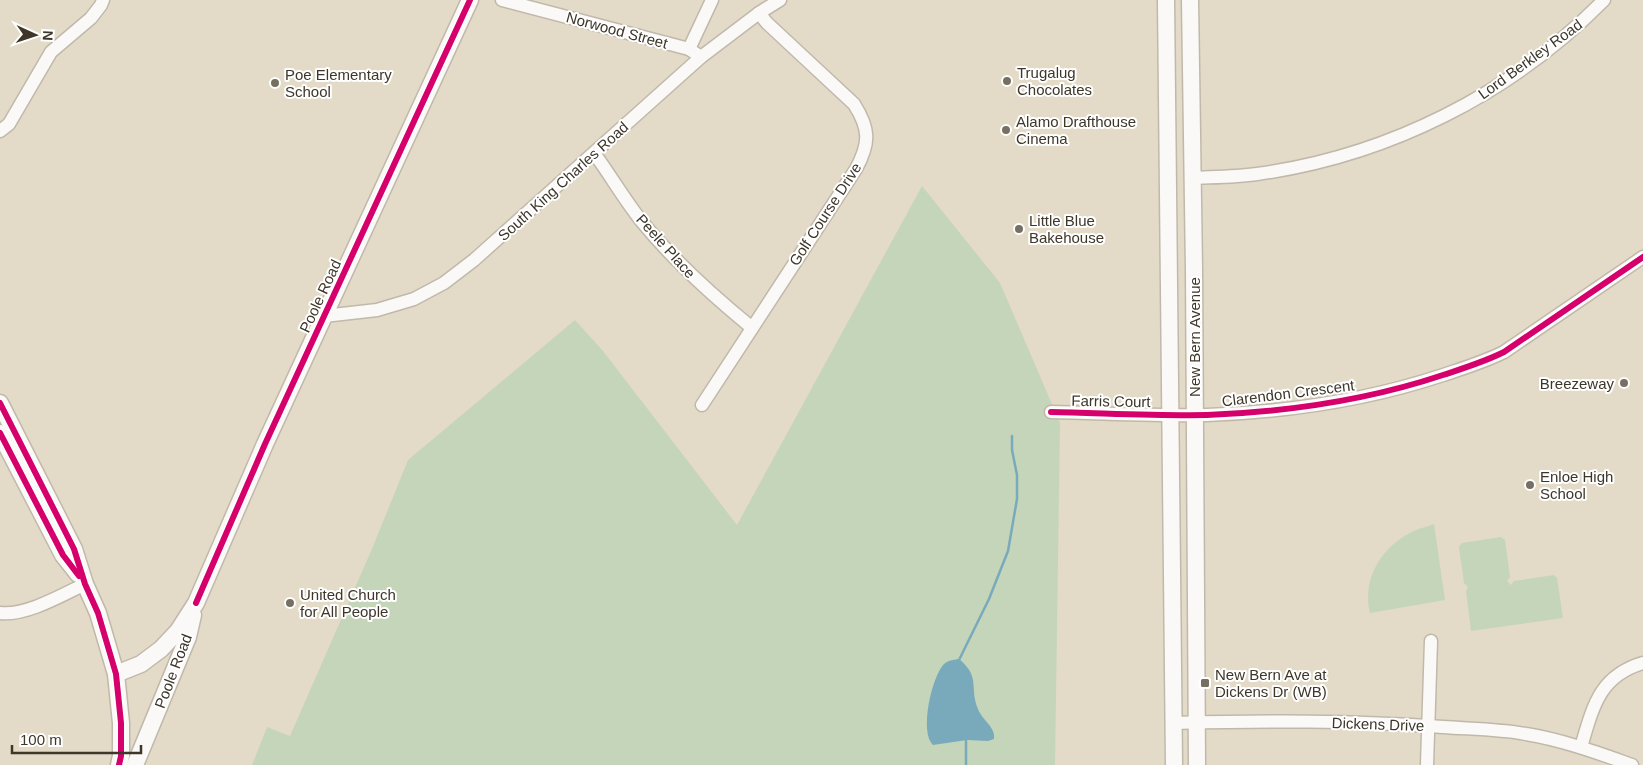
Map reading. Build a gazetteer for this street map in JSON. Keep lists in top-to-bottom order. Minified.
{"streets":{"main road":["Poole Road","New Bern Avenue"],"street":["Norwood Street","Lord Berkley Road","South King Charles Road","Golf Course Drive","Peele Place","Clarendon Crescent","Farris Court","Dickens Drive"]},"crossings":[["Norwood Street","South King Charles Road"],["Lord Berkley Road","New Bern Avenue"],["South King Charles Road","Golf Course Drive"],["South King Charles Road","Peele Place"],["South King Charles Road","Poole Road"],["Golf Course Drive","Peele Place"],["New Bern Avenue","Clarendon Crescent"],["New Bern Avenue","Farris Court"],["New Bern Avenue","Dickens Drive"],["Clarendon Crescent","Farris Court"]],"places":{"other":["Trugalug Chocolates","Poe Elementary School","Alamo Drafthouse Cinema","Little Blue Bakehouse","Breezeway","Enloe High School","United Church for All People"],"transit":["New Bern Ave at Dickens Dr (WB)"]},"scale_bar":"100 m","north":"right"}
